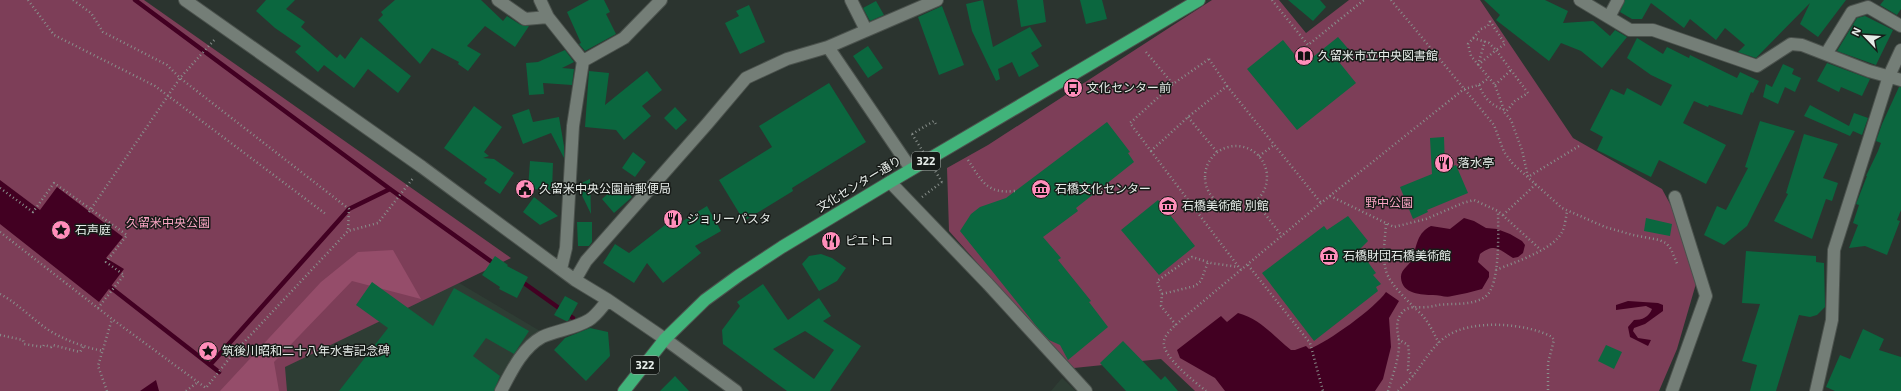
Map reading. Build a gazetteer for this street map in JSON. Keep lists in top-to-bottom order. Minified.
{"streets":{"highway":["322","文化センター通り"]},"parks":["野中公園","久留米中央公園"],"places":{"library":["久留米市立中央図書館"],"bus stop":["文化センター前"],"restaurant":["落水亭","ジョリーパスタ","ピエトロ"],"public building":["久留米中央公園前郵便局"],"museum":["石橋文化センター","石橋美術館 別館","石橋財団石橋美術館"],"place":["石声庭","筑後川昭和二十八年水害記念碑"]},"north":"top left"}
